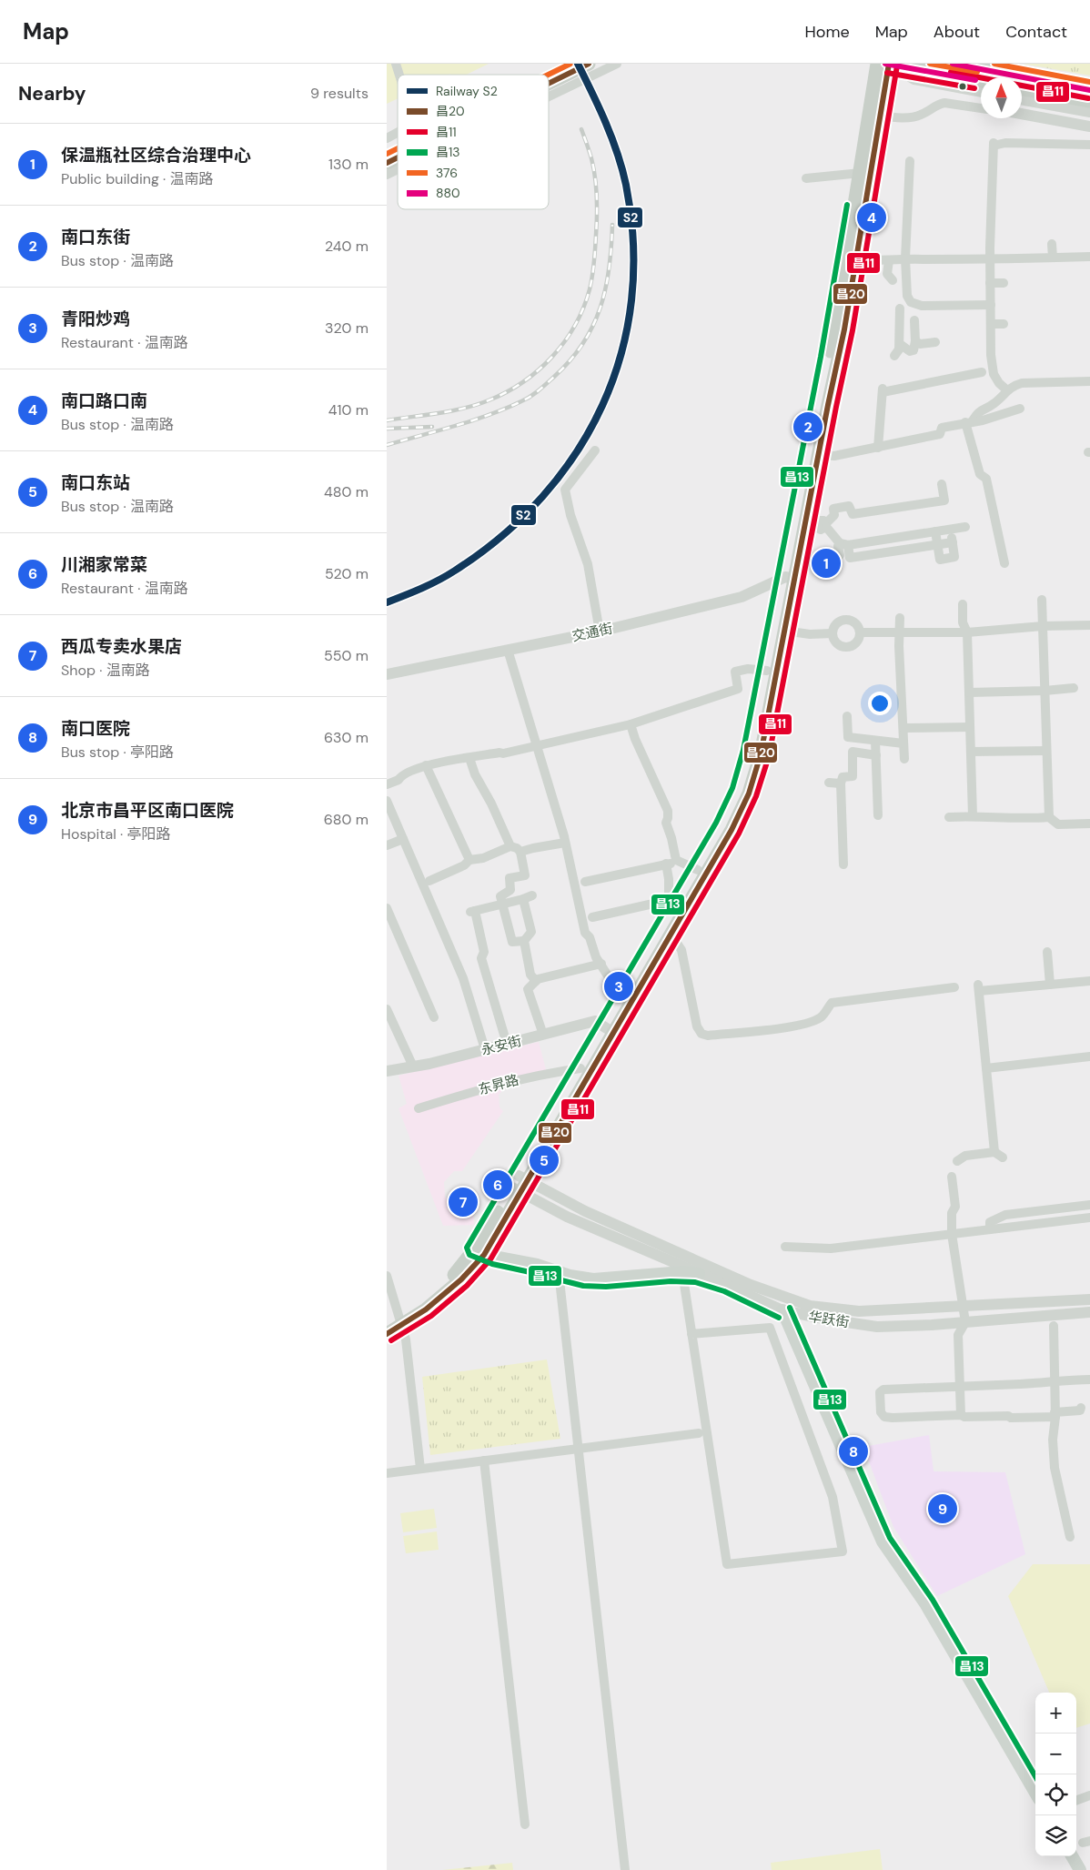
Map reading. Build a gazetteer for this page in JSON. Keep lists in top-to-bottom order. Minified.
{"streets":{"street":["交通街","永安街","东昇路","华跃街"]},"lines":["rail line S2","transit line 昌20","transit line 376","transit line 880","transit line 昌11","transit line 昌13"],"legend":["Railway S2","昌20","昌11","昌13","376","880"],"north":"top","page":{"header":"Map","nav":["Home","Map","About","Contact"],"heading":["Nearby","9 results"],"list":[{"mark":"1","name":"保温瓶社区综合治理中心","note":"Public building · 温南路","value":"130 m"},{"mark":"2","name":"南口东街","note":"Bus stop · 温南路","value":"240 m"},{"mark":"3","name":"青阳炒鸡","note":"Restaurant · 温南路","value":"320 m"},{"mark":"4","name":"南口路口南","note":"Bus stop · 温南路","value":"410 m"},{"mark":"5","name":"南口东站","note":"Bus stop · 温南路","value":"480 m"},{"mark":"6","name":"川湘家常菜","note":"Restaurant · 温南路","value":"520 m"},{"mark":"7","name":"西瓜专卖水果店","note":"Shop · 温南路","value":"550 m"},{"mark":"8","name":"南口医院","note":"Bus stop · 亭阳路","value":"630 m"},{"mark":"9","name":"北京市昌平区南口医院","note":"Hospital · 亭阳路","value":"680 m"}],"pins":["4","2","1","3","5","6","7","8","9"],"map_buttons":["+","−"]}}
